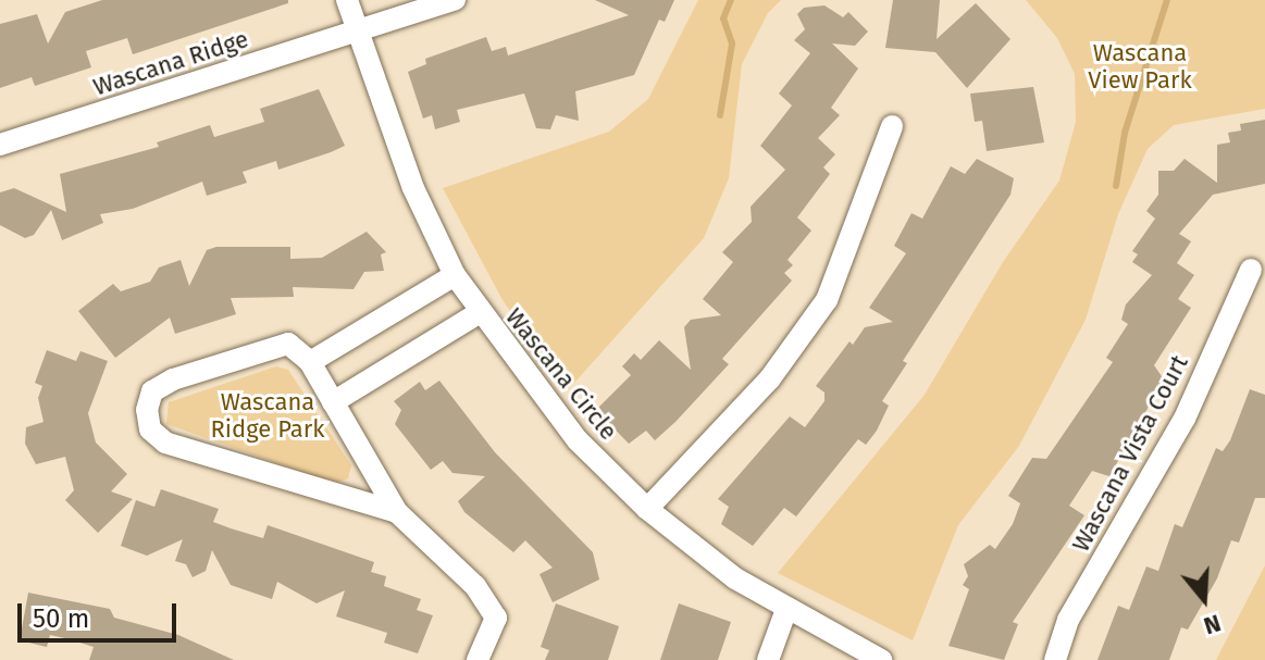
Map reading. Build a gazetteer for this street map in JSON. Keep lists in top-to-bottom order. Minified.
{"streets":{"street":["Wascana Ridge","Wascana Circle","Wascana Vista Court"]},"crossings":[["Wascana Ridge","Wascana Circle"]],"parks":["Wascana View Park","Wascana Ridge Park"],"scale_bar":"50 m","north":"bottom"}
